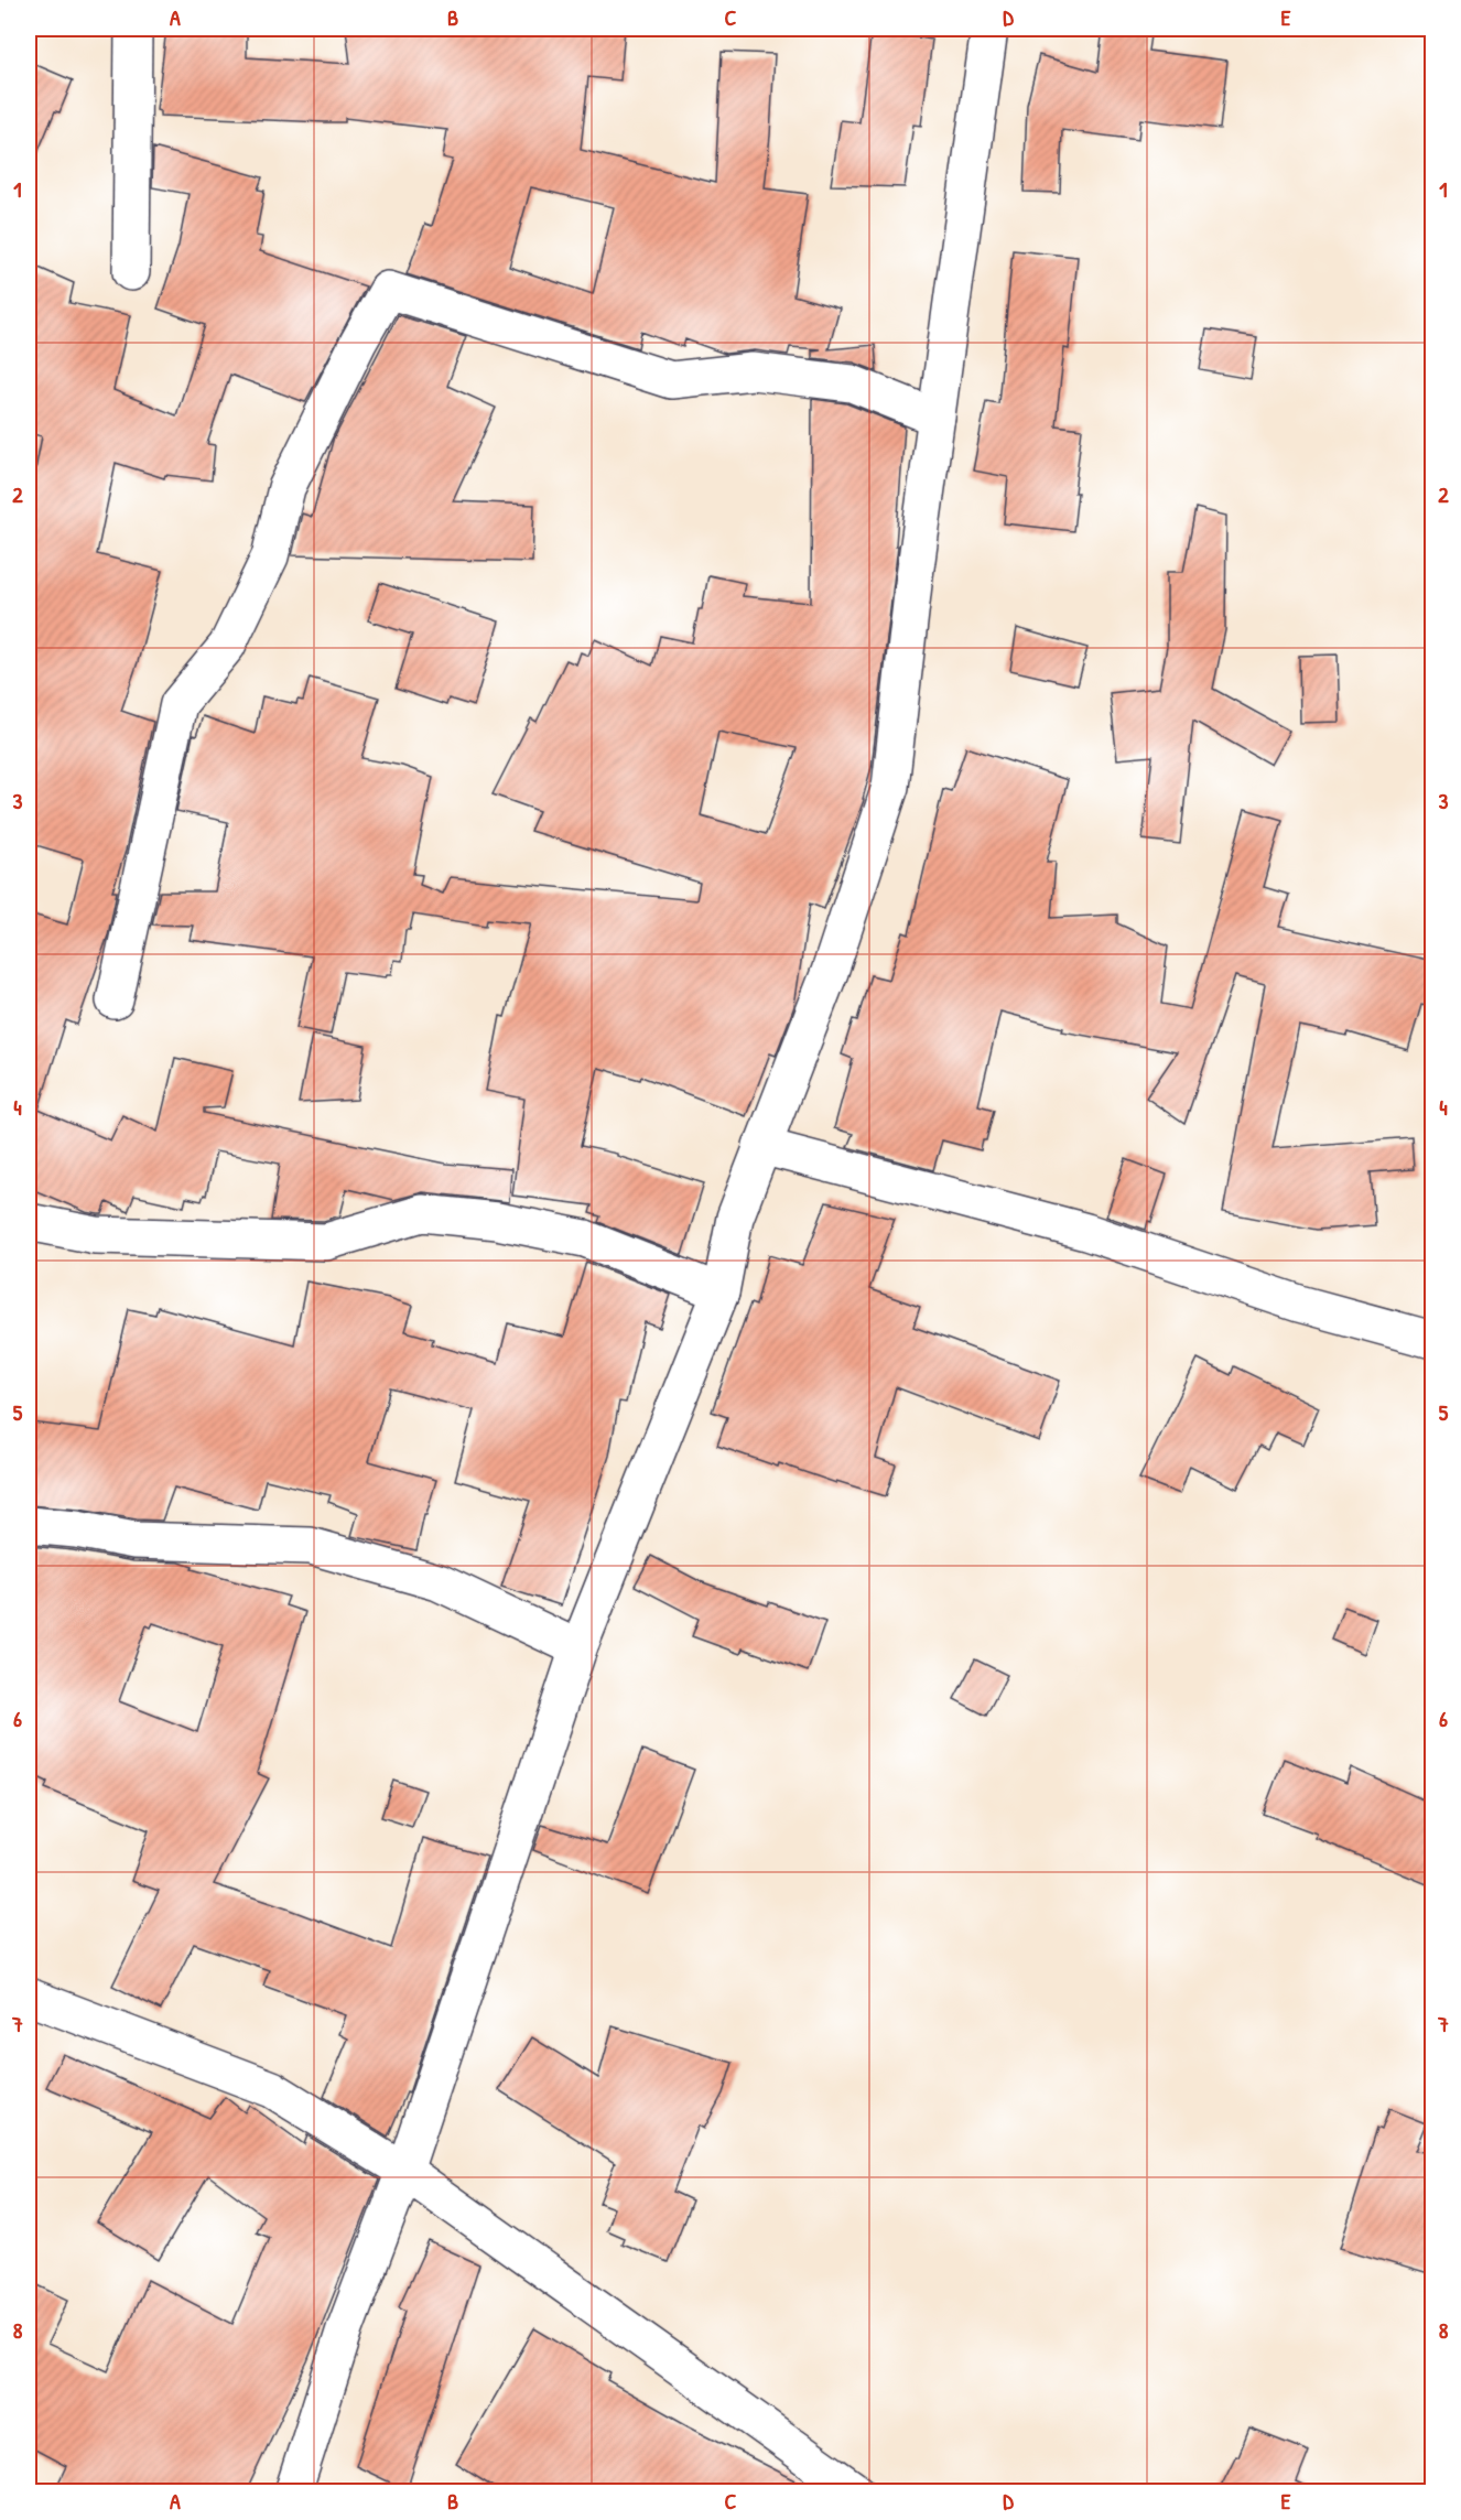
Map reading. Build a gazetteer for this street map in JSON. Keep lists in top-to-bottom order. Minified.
{"grid":{"columns":["A","B","C","D","E"],"rows":["1","2","3","4","5","6","7","8"]}}
